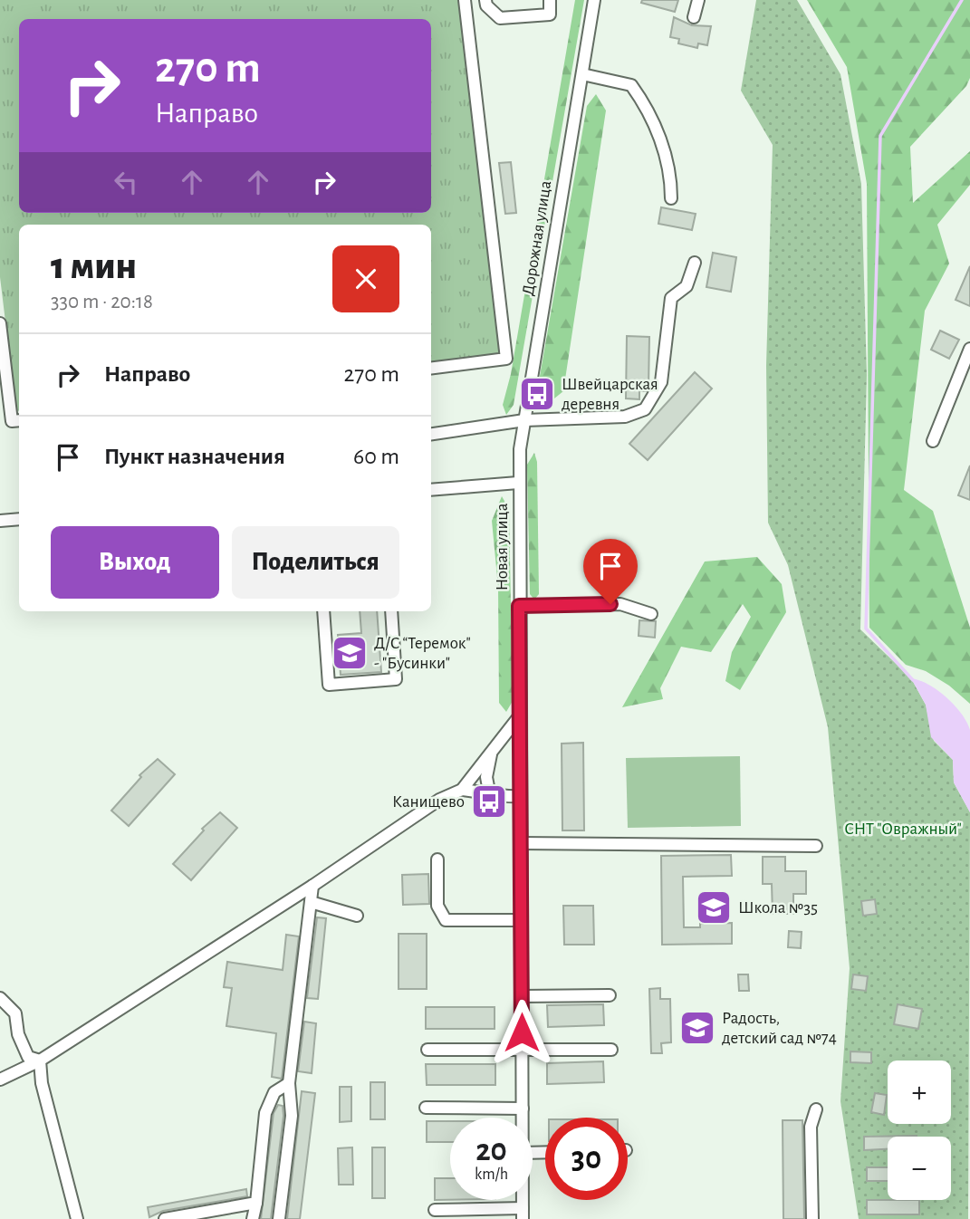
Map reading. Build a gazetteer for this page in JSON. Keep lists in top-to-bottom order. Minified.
{"streets":{"street":["Дорожная улица","Новая улица"]},"crossings":[["Дорожная улица","Новая улица"]],"parks":["СНТ \"Овражный\""],"places":{"bus stop":["Швейцарская деревня","Канищево"],"school or university":["Д/С “Теремок\" - \"Бусинки\"","Школа №35","Радость, детский сад №74"]},"page":{"turn":["270 m","Направо"],"heading":["1 мин","330 m · 20:18"],"list":[{"name":"Направо","value":"270 m"},{"name":"Пункт назначения","value":"60 m"}],"buttons":["Выход","Поделиться"],"map_buttons":["+","−"],"speed":"20 km/h","limit":"30"}}
